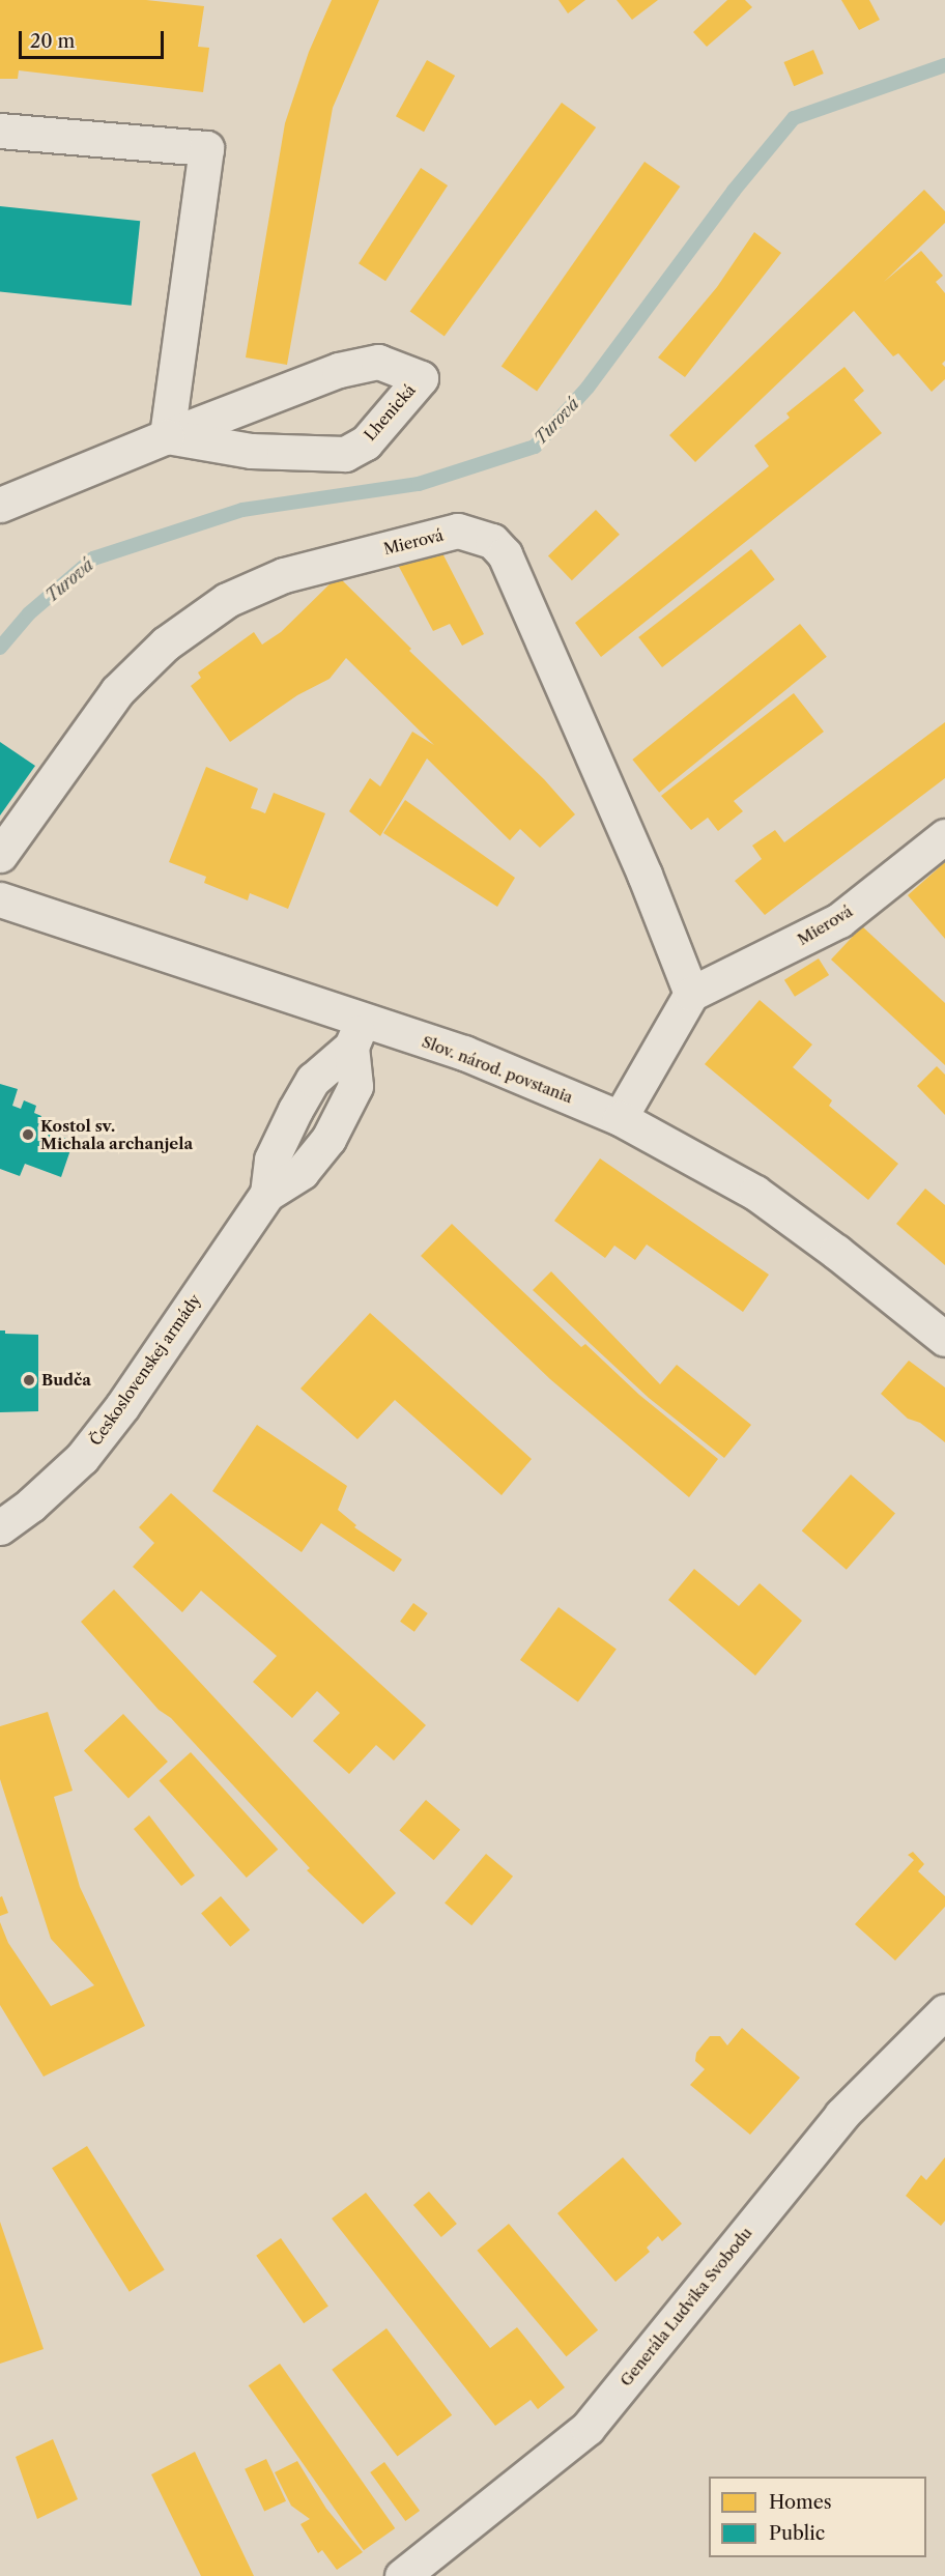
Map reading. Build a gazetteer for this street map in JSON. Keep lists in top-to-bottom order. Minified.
{"streets":{"street":["Lhenická","Mierová","Slov. národ. povstania","Československej armády","Generála Ludvika Svobodu"]},"crossings":[["Slov. národ. povstania","Československej armády"]],"water":["Turová"],"places":["Kostol sv. Michala archanjela","Budča"],"legend":["Homes","Public"],"scale_bar":"20 m"}
